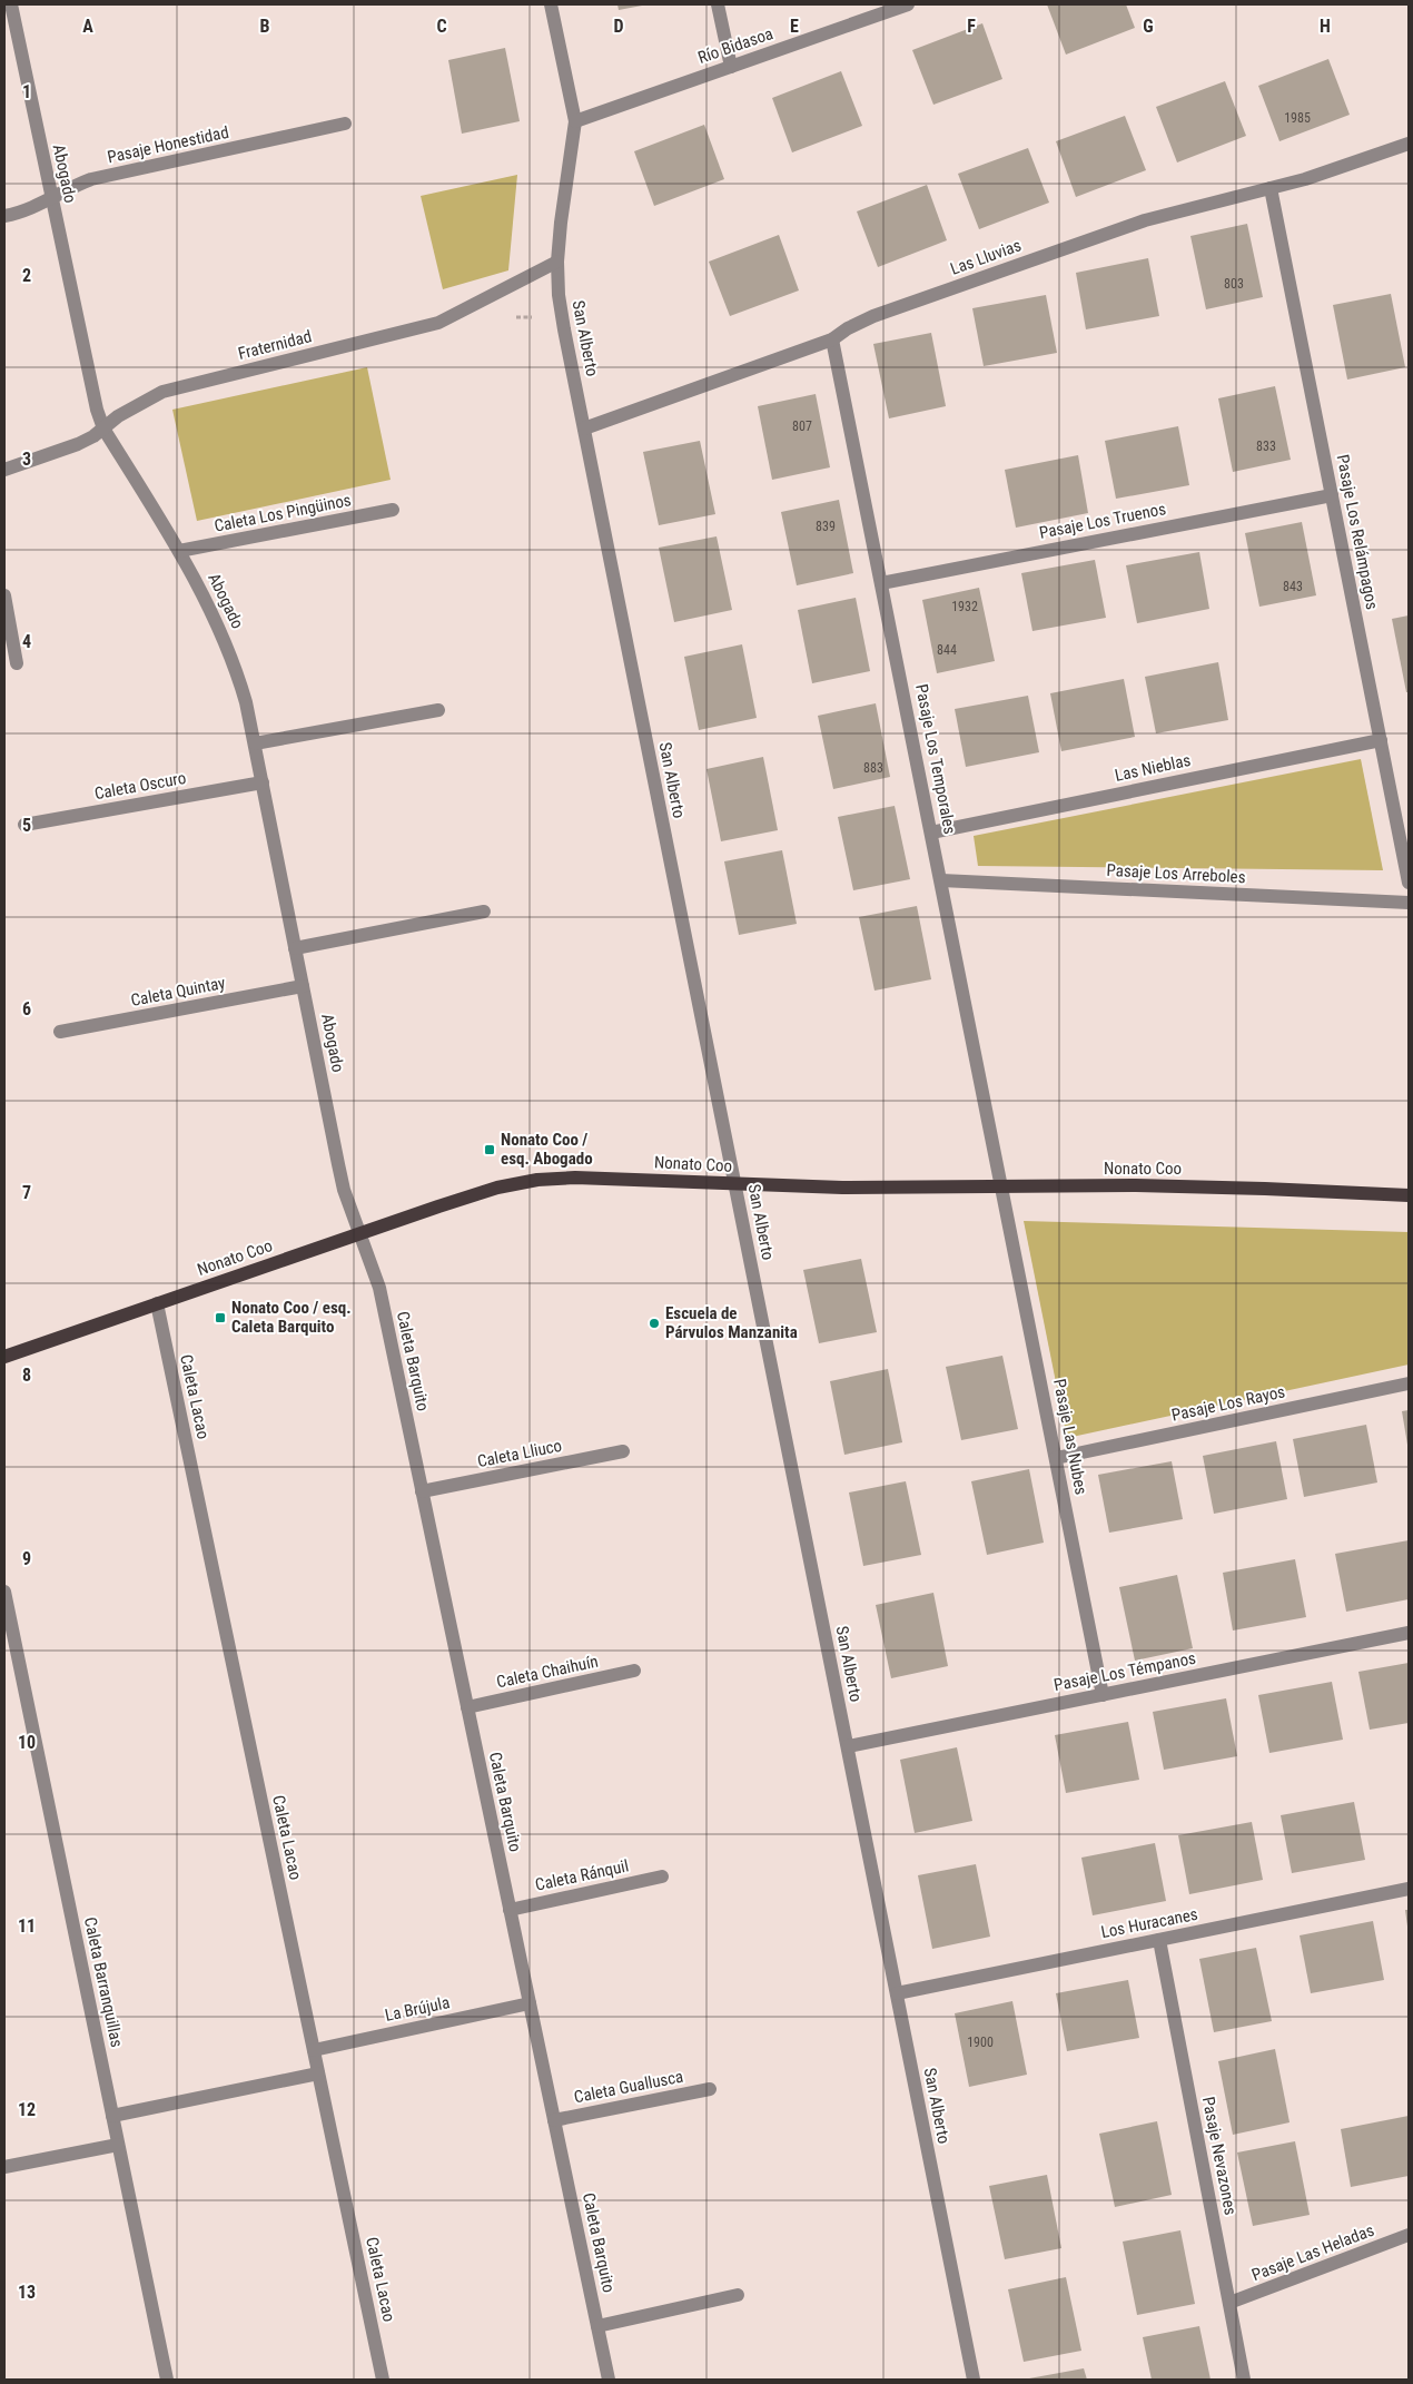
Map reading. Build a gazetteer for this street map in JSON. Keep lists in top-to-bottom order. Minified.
{"streets":{"main road":["Nonato Coo"],"street":["Río Bidasoa","Pasaje Honestidad","Abogado","Las Lluvias","San Alberto","Fraternidad","Caleta Los Pingüinos","Pasaje Los Truenos","Pasaje Los Relámpagos","Pasaje Los Temporales","Las Nieblas","Caleta Oscuro","Pasaje Los Arreboles","Caleta Quintay","Caleta Barquito","Caleta Lacao","Pasaje Los Rayos","Pasaje Las Nubes","Caleta Lliuco","Caleta Chaihuín","Pasaje Los Témpanos","Caleta Ránquil","Los Huracanes","Caleta Barranquillas","La Brújula","Caleta Guallusca","Pasaje Nevazones","Pasaje Las Heladas"]},"crossings":[["Río Bidasoa","San Alberto"],["Pasaje Honestidad","Abogado"],["Abogado","Fraternidad"],["Abogado","Caleta Los Pingüinos"],["Abogado","Caleta Oscuro"],["Abogado","Caleta Quintay"],["Abogado","Nonato Coo"],["Abogado","Caleta Barquito"],["Las Lluvias","San Alberto"],["Las Lluvias","Pasaje Los Relámpagos"],["Las Lluvias","Pasaje Los Temporales"],["San Alberto","Fraternidad"],["San Alberto","Nonato Coo"],["San Alberto","Pasaje Los Témpanos"],["San Alberto","Los Huracanes"],["Pasaje Los Truenos","Pasaje Los Relámpagos"],["Pasaje Los Truenos","Pasaje Los Temporales"],["Pasaje Los Relámpagos","Las Nieblas"],["Pasaje Los Temporales","Las Nieblas"],["Pasaje Los Temporales","Pasaje Los Arreboles"],["Pasaje Los Temporales","Nonato Coo"],["Pasaje Los Temporales","Pasaje Las Nubes"],["Nonato Coo","Caleta Barquito"],["Nonato Coo","Caleta Lacao"],["Nonato Coo","Pasaje Las Nubes"],["Caleta Barquito","Caleta Lliuco"],["Caleta Barquito","Caleta Chaihuín"],["Caleta Barquito","Caleta Ránquil"],["Caleta Barquito","La Brújula"],["Caleta Barquito","Caleta Guallusca"],["Caleta Lacao","La Brújula"],["Pasaje Los Rayos","Pasaje Las Nubes"],["Pasaje Las Nubes","Pasaje Los Témpanos"],["Los Huracanes","Pasaje Nevazones"],["Pasaje Nevazones","Pasaje Las Heladas"]],"places":{"transit":["Nonato Coo / esq. Abogado","Nonato Coo / esq. Caleta Barquito"],"other":["Escuela de Párvulos Manzanita"]},"house_numbers":["1985","803","807","833","839","843","1932","844","883","1900"],"grid":{"columns":["A","B","C","D","E","F","G","H"],"rows":["1","2","3","4","5","6","7","8","9","10","11","12","13"]}}
